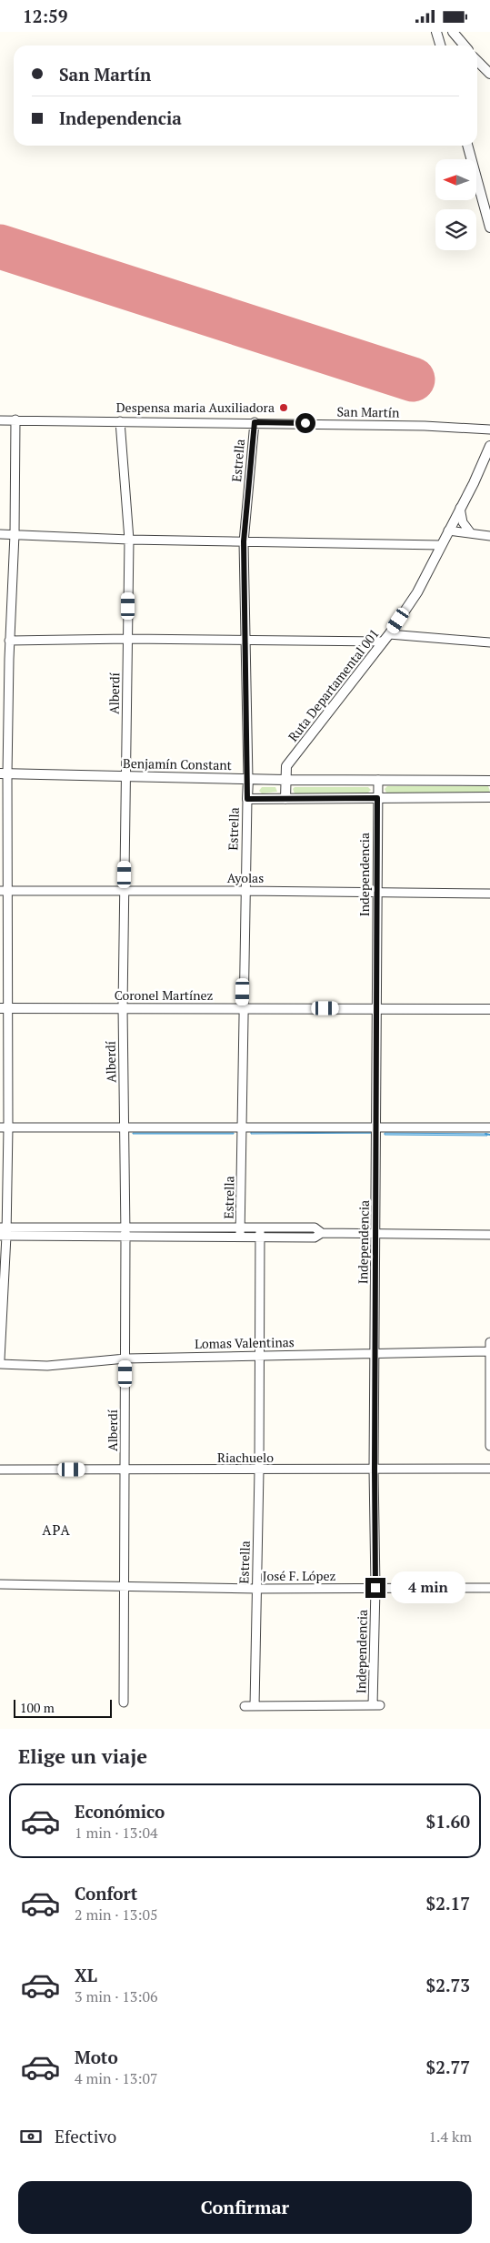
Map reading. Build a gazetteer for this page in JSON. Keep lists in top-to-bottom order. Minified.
{"streets":{"street":["San Martín","Estrella","Ruta Departamental 001","Alberdí","Benjamín Constant","Independencia","Ayolas","Coronel Martínez","Lomas Valentinas","Riachuelo","José F. López"]},"crossings":[["San Martín","Estrella"],["San Martín","Alberdí"],["Estrella","Benjamín Constant"],["Estrella","Independencia"],["Estrella","Ayolas"],["Estrella","Coronel Martínez"],["Estrella","Lomas Valentinas"],["Estrella","Riachuelo"],["Estrella","José F. López"],["Ruta Departamental 001","Benjamín Constant"],["Alberdí","Benjamín Constant"],["Alberdí","Ayolas"],["Alberdí","Coronel Martínez"],["Alberdí","Lomas Valentinas"],["Alberdí","Riachuelo"],["Alberdí","José F. López"],["Benjamín Constant","Independencia"],["Independencia","Ayolas"],["Independencia","Coronel Martínez"],["Independencia","Lomas Valentinas"],["Independencia","Riachuelo"],["Independencia","José F. López"]],"districts":["APA"],"places":["Despensa maria Auxiliadora"],"scale_bar":"100 m","north":"left","page":{"status":"12:59","banner":["San Martín","Independencia"],"bubble":"4 min","scale":"100 m","heading":"Elige un viaje","list":[{"name":"Económico","note":"1 min · 13:04","value":"$1.60"},{"name":"Confort","note":"2 min · 13:05","value":"$2.17"},{"name":"XL","note":"3 min · 13:06","value":"$2.73"},{"name":"Moto","note":"4 min · 13:07","value":"$2.77"}],"pay":["Efectivo","1.4 km"],"buttons":"Confirmar"}}
